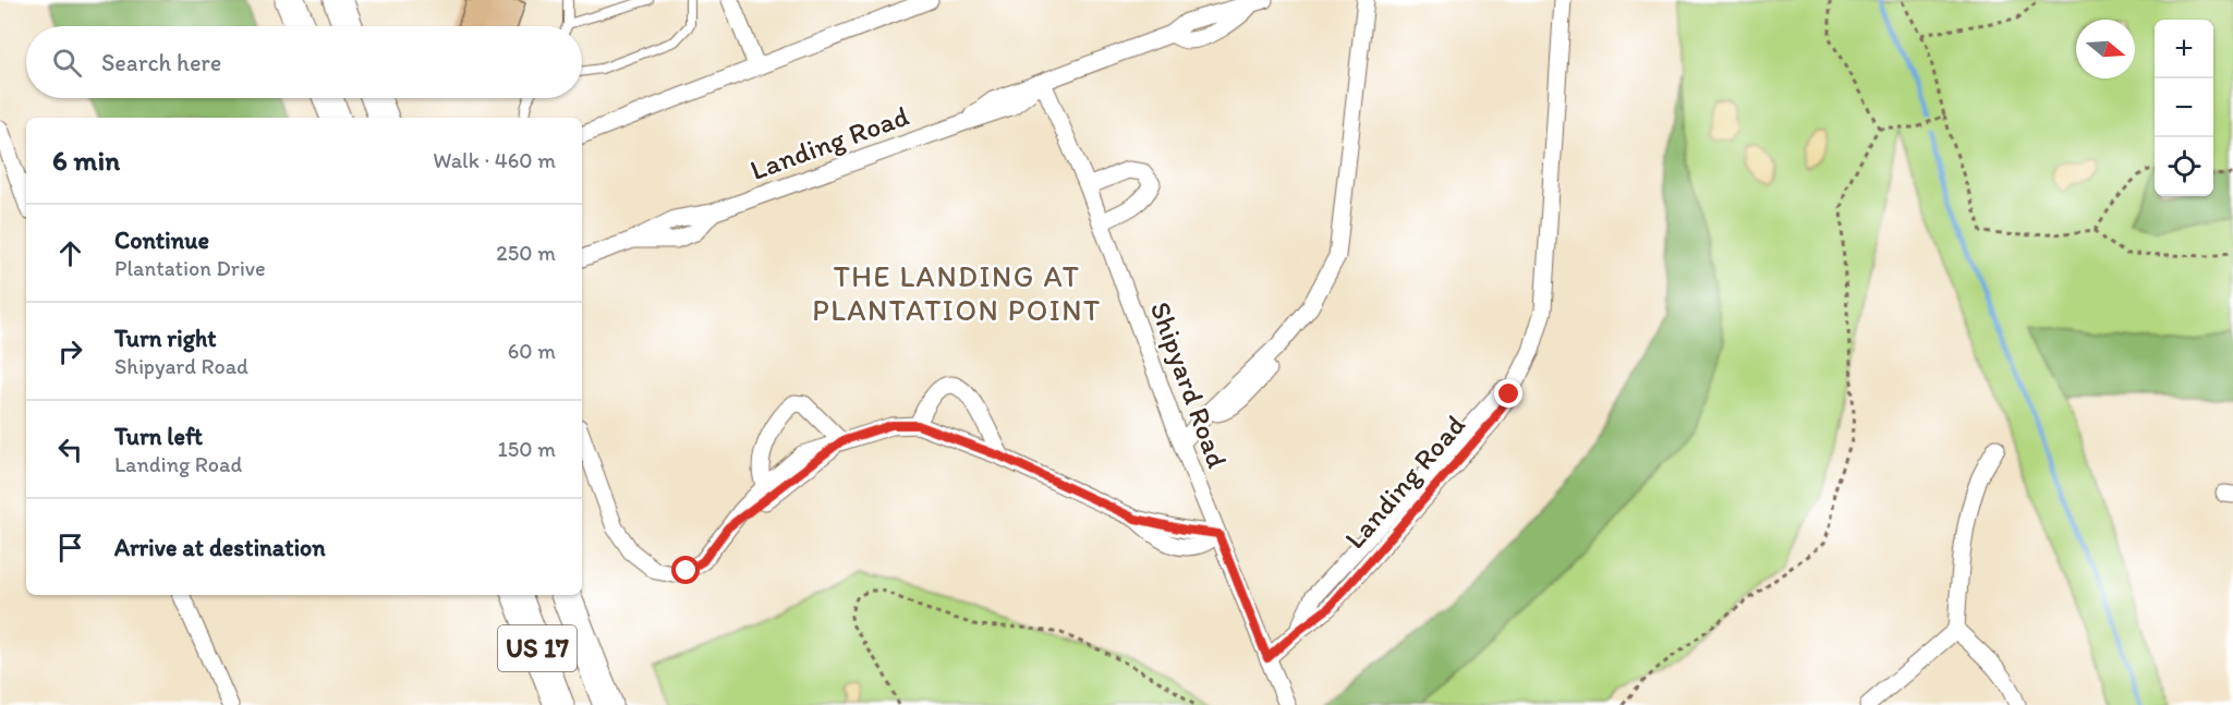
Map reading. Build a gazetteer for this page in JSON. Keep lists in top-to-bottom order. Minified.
{"streets":{"highway":["US 17"],"street":["Landing Road","Shipyard Road"]},"crossings":[["Landing Road","Shipyard Road"]],"districts":["THE LANDING AT PLANTATION POINT"],"north":"right","page":{"map_buttons":["+","−"],"search":"Search here","heading":["6 min","Walk · 460 m"],"list":[["Continue","Plantation Drive","250 m"],["Turn right","Shipyard Road","60 m"],["Turn left","Landing Road","150 m"],"Arrive at destination"]}}
